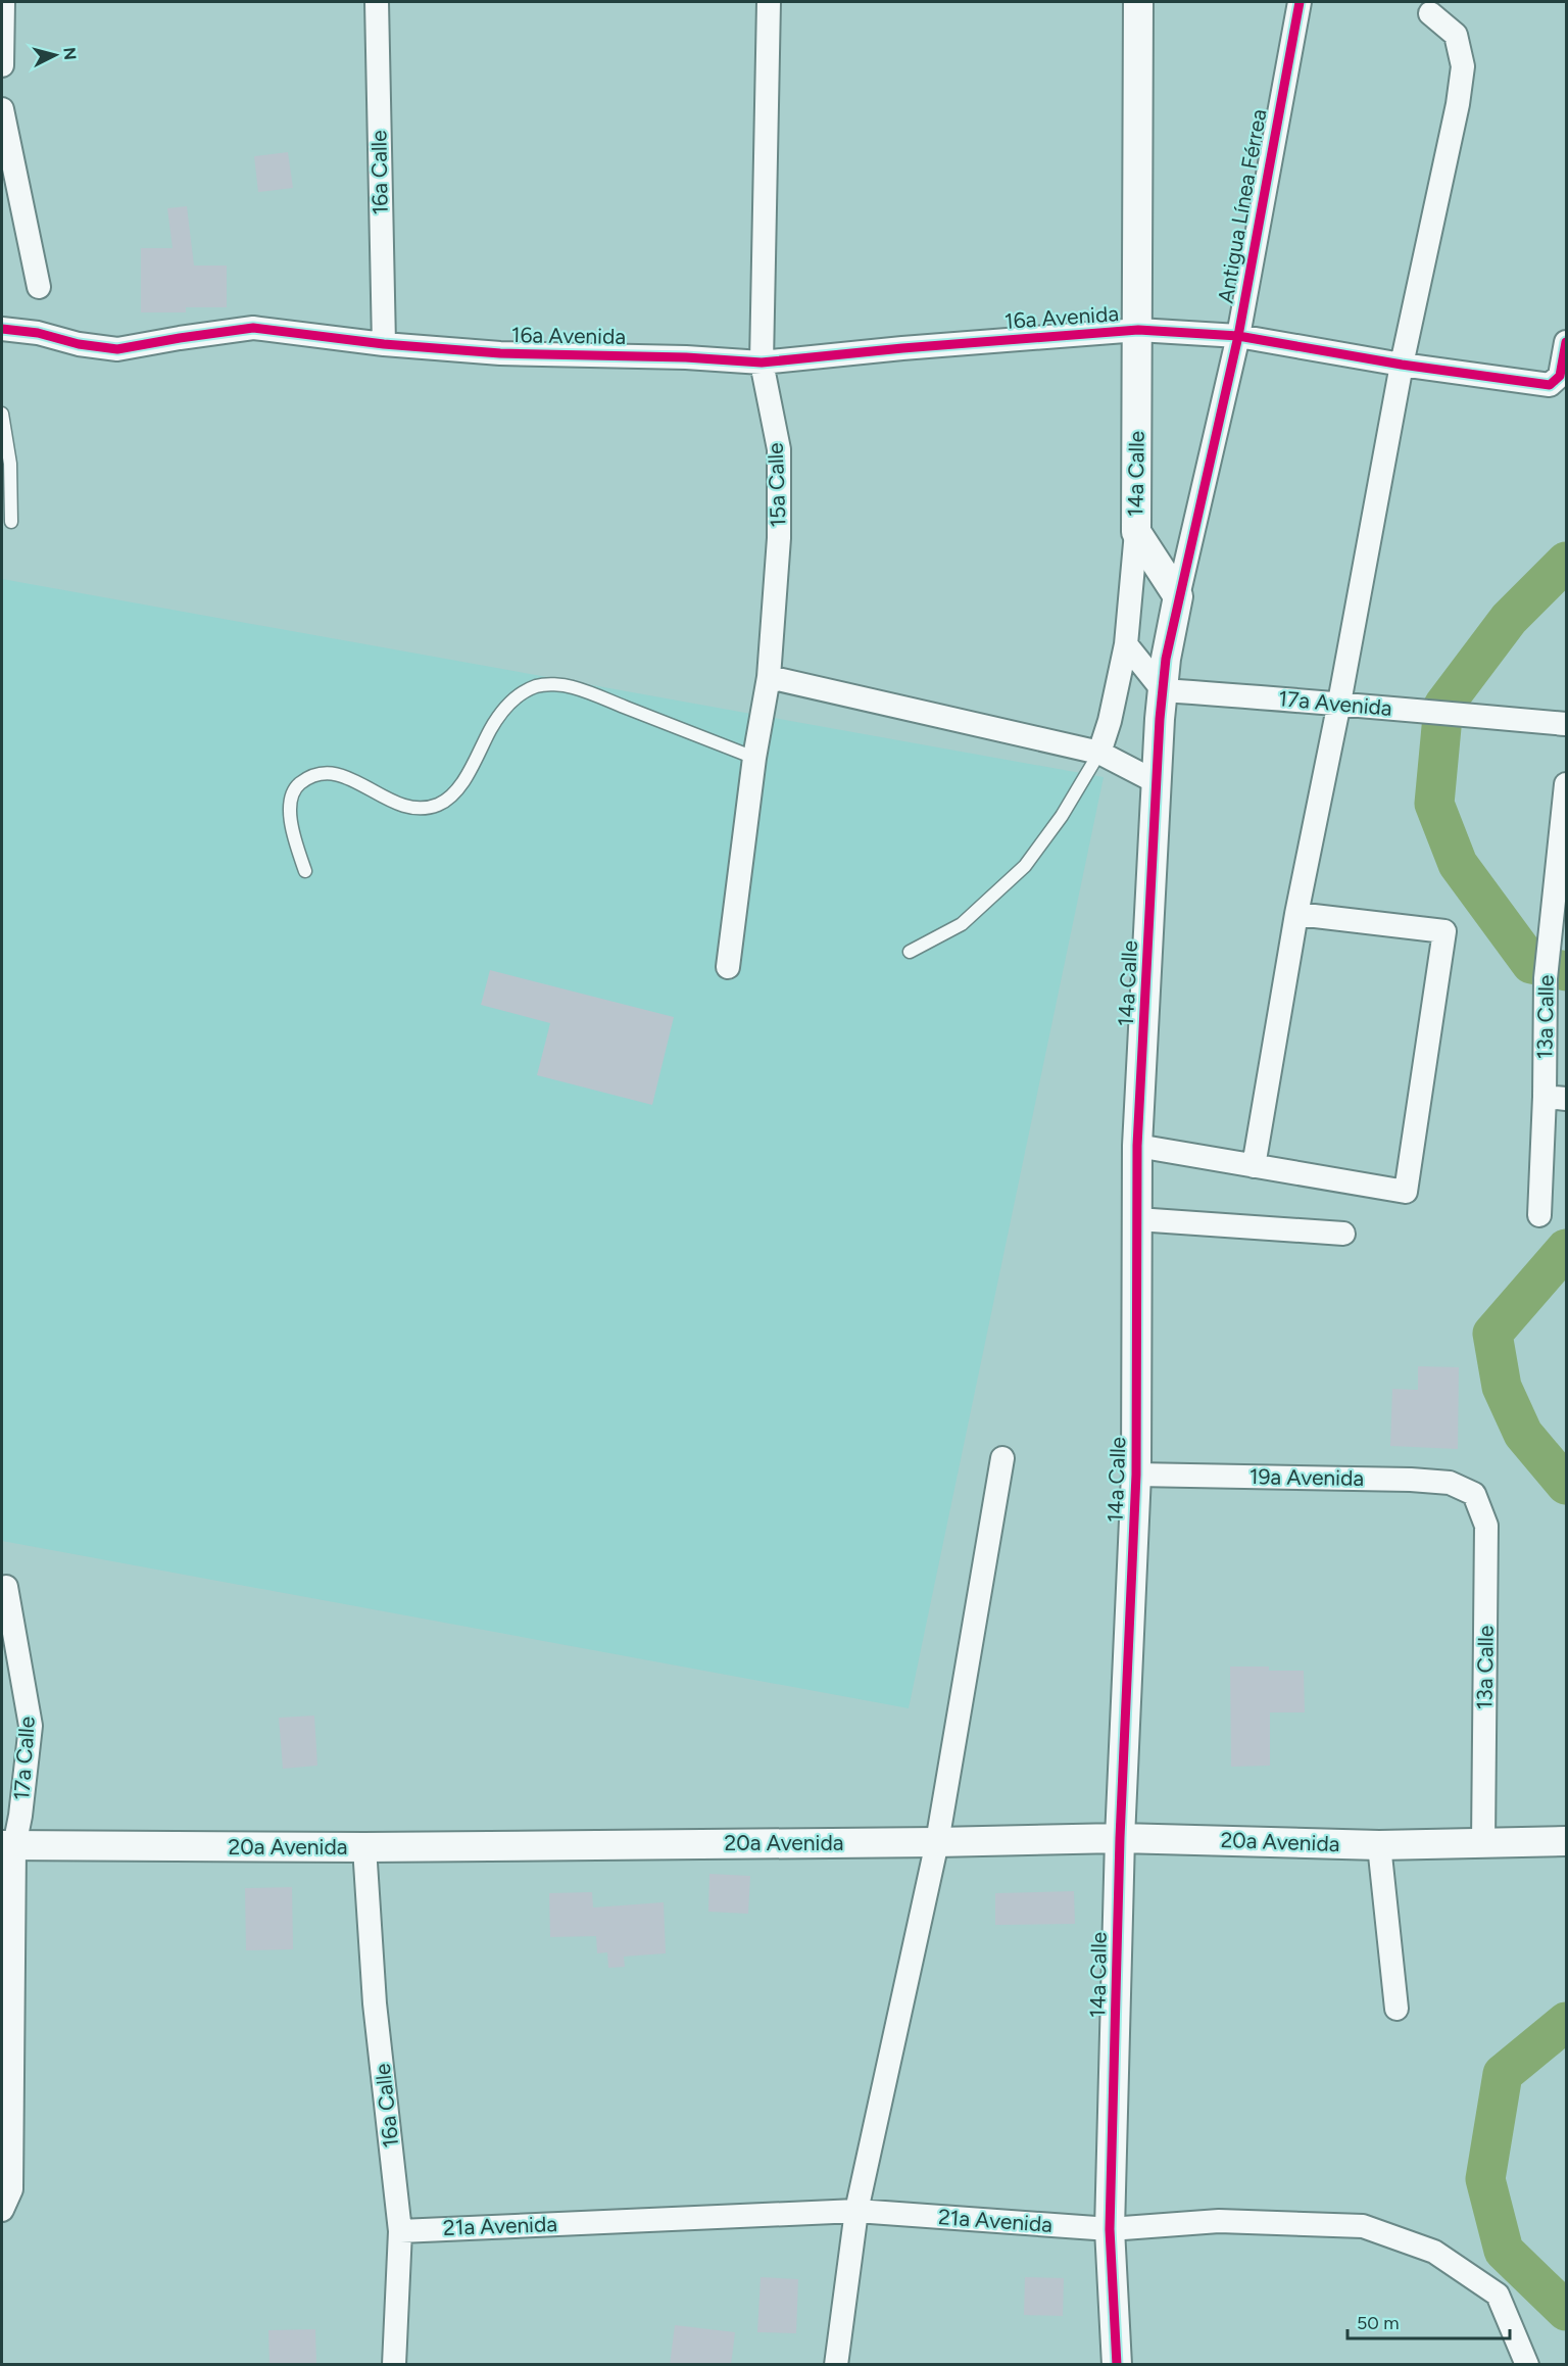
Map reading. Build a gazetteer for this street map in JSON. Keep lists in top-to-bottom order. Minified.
{"streets":{"street":["16a Calle","Antigua Línea Férrea","16a Avenida","14a Calle","15a Calle","17a Avenida","13a Calle","19a Avenida","17a Calle","20a Avenida","21a Avenida"]},"crossings":[["16a Calle","16a Avenida"],["16a Calle","20a Avenida"],["16a Calle","21a Avenida"],["Antigua Línea Férrea","16a Avenida"],["Antigua Línea Férrea","14a Calle"],["16a Avenida","14a Calle"],["16a Avenida","15a Calle"],["14a Calle","17a Avenida"],["14a Calle","19a Avenida"],["14a Calle","20a Avenida"],["14a Calle","21a Avenida"],["13a Calle","19a Avenida"],["13a Calle","20a Avenida"],["17a Calle","20a Avenida"]],"scale_bar":"50 m","north":"right"}
